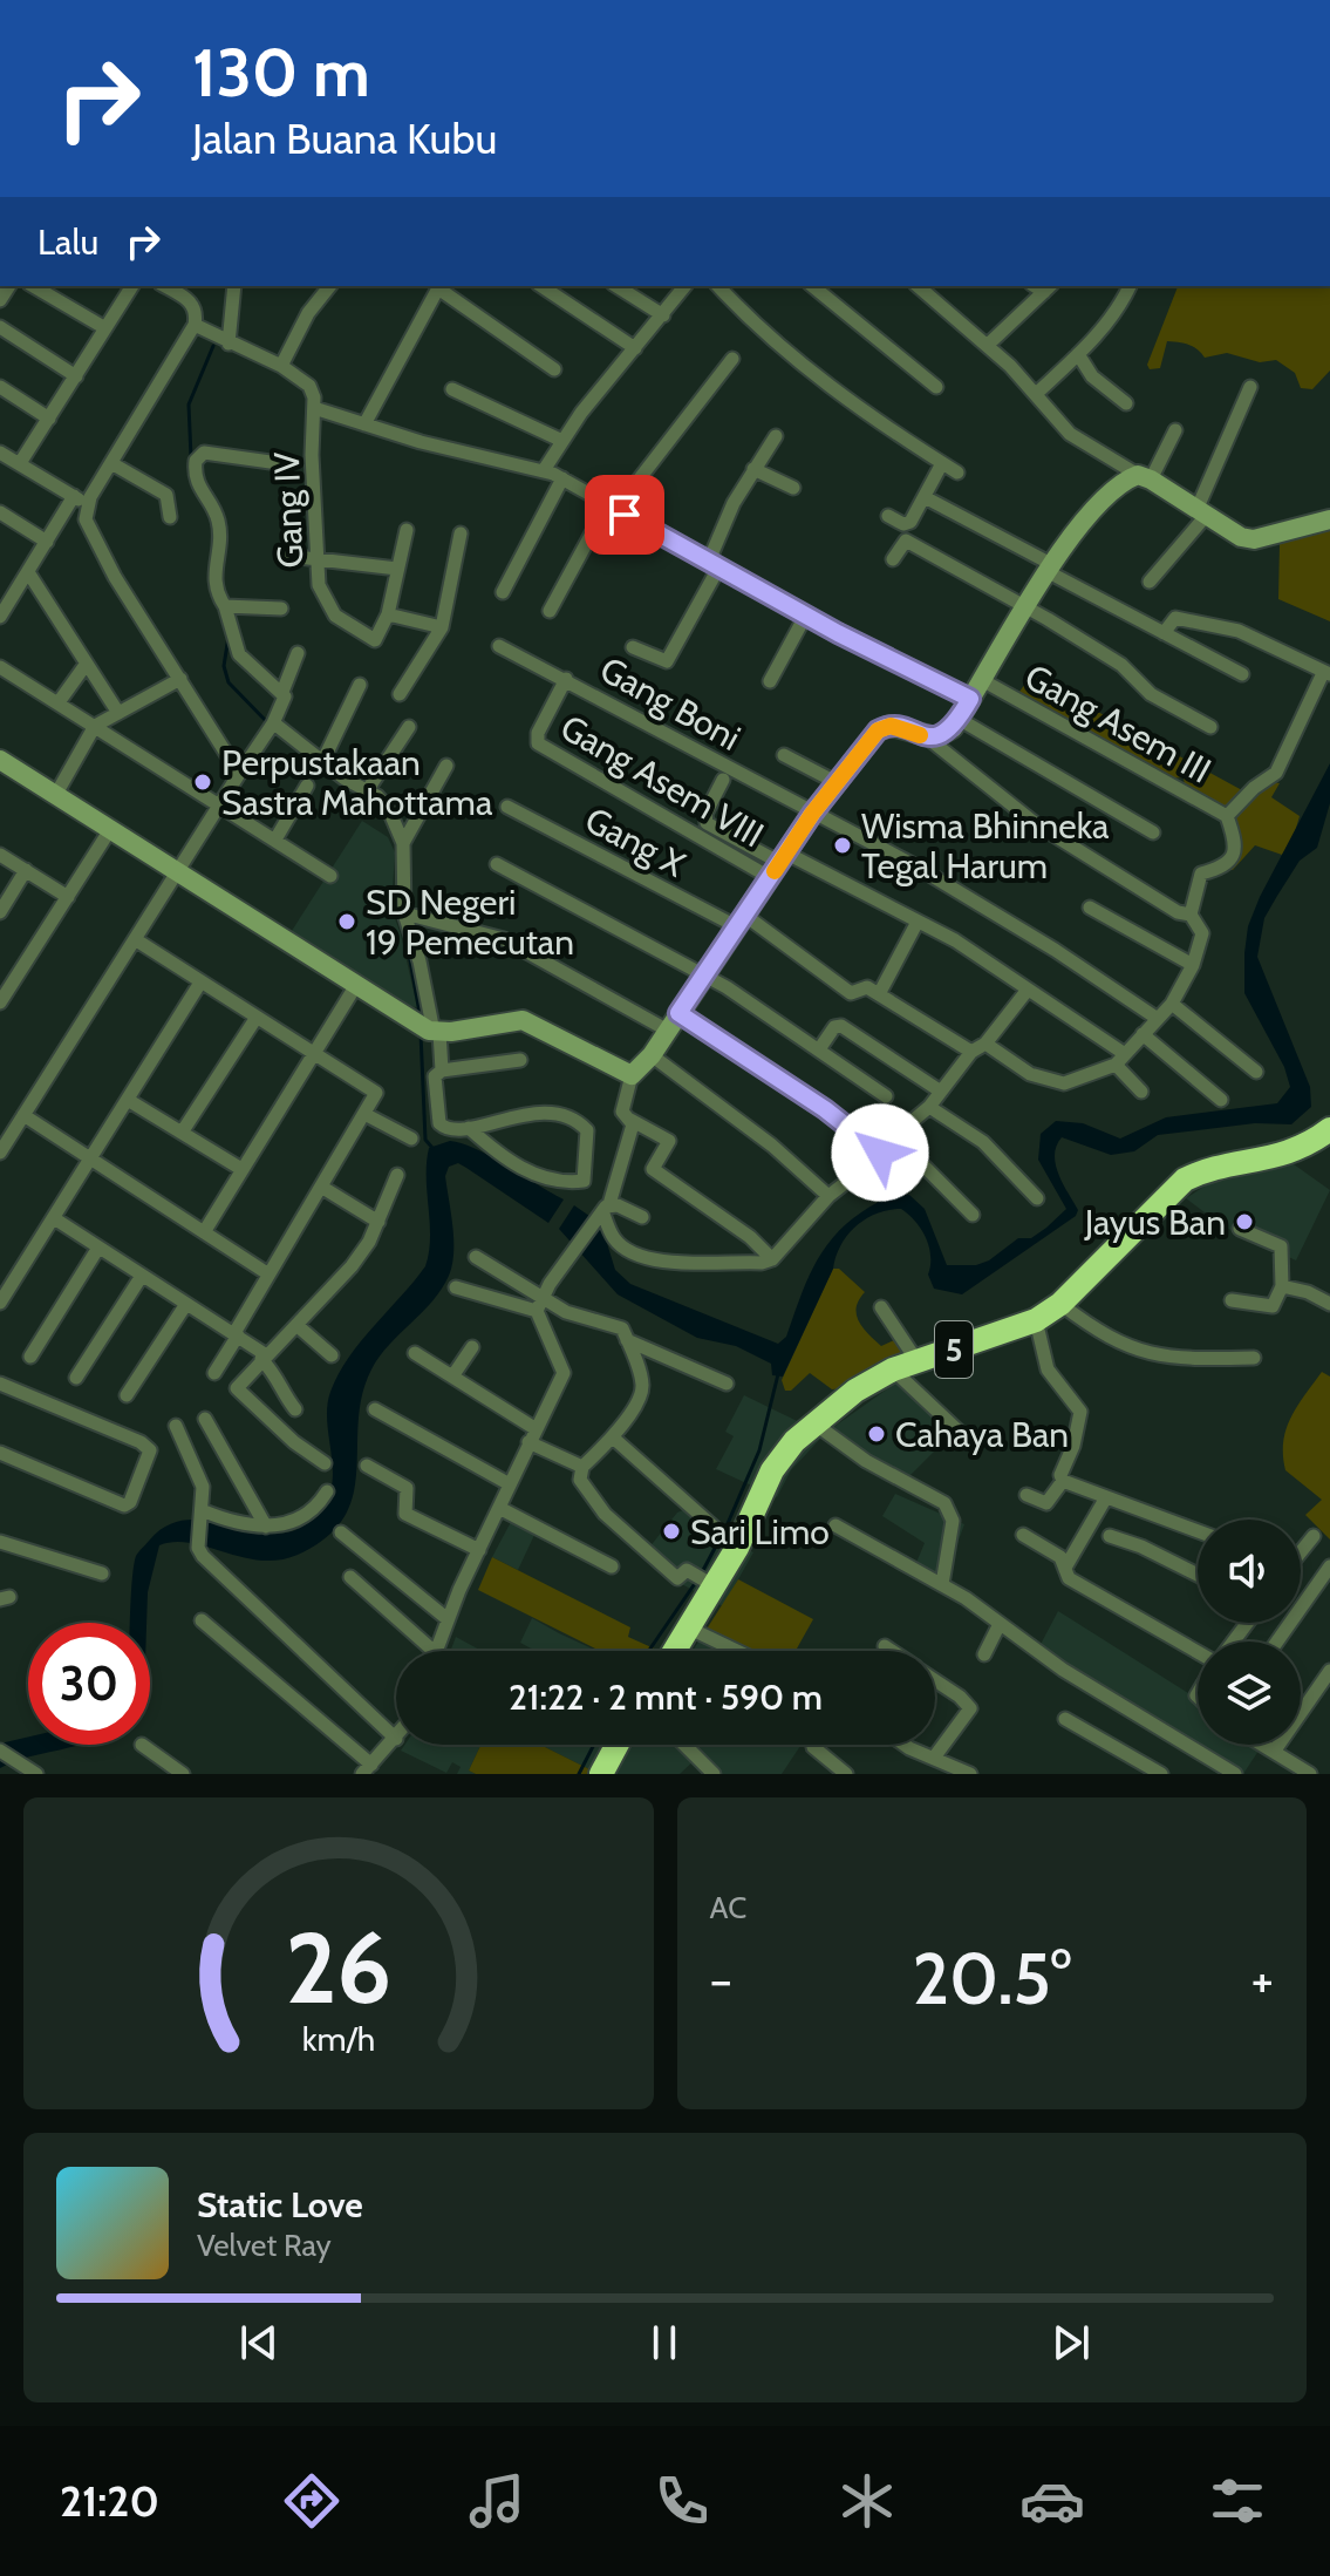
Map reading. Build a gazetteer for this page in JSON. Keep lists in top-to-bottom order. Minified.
{"streets":{"highway":["5"],"street":["Gang IV","Gang Boni","Gang Asem III","Gang Asem VIII","Gang X"]},"crossings":[["Gang Boni","Gang Asem VIII"]],"places":["Perpustakaan Sastra Mahottama","Wisma Bhinneka Tegal Harum","SD Negeri 19 Pemecutan","Jayus Ban","Cahaya Ban","Sari Limo"],"page":{"turn":["130 m","Jalan Buana Kubu"],"then":"Lalu","limit":"30","trip":"21:22 · 2 mnt · 590 m","tile":"AC","heat":["−","20.5°","+"],"song":["Static Love","Velvet Ray"],"tabs":"21:20","gauge":["26","km/h"]}}
